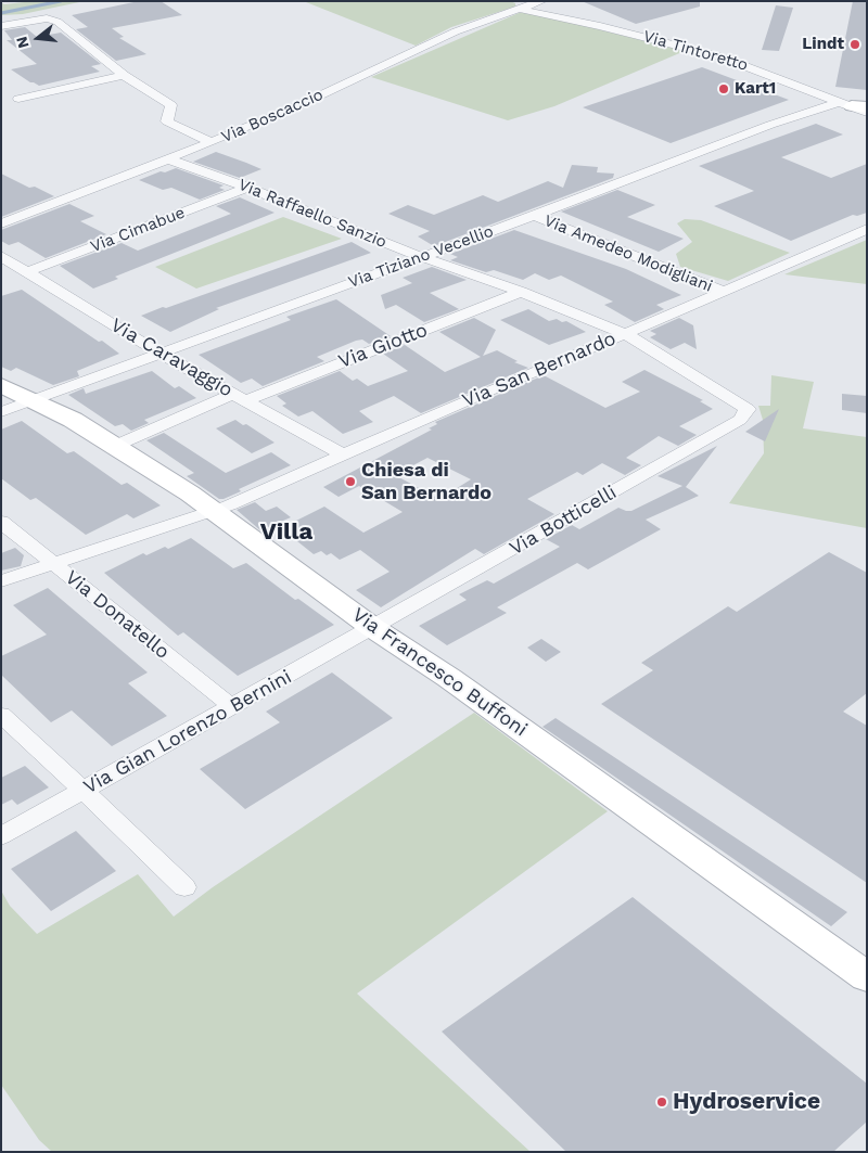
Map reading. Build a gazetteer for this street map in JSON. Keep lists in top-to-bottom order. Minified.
{"streets":{"street":["Via Tintoretto","Via Boscaccio","Via Raffaello Sanzio","Via Cimabue","Via Amedeo Modigliani","Via Tiziano Vecellio","Via Giotto","Via Caravaggio","Via San Bernardo","Via Botticelli","Via Donatello","Via Francesco Buffoni","Via Gian Lorenzo Bernini"]},"crossings":[["Via Tintoretto","Via Boscaccio"],["Via Tintoretto","Via Tiziano Vecellio"],["Via Boscaccio","Via Raffaello Sanzio"],["Via Raffaello Sanzio","Via Cimabue"],["Via Raffaello Sanzio","Via Tiziano Vecellio"],["Via Raffaello Sanzio","Via Giotto"],["Via Raffaello Sanzio","Via San Bernardo"],["Via Raffaello Sanzio","Via Botticelli"],["Via Cimabue","Via Caravaggio"],["Via Amedeo Modigliani","Via Tiziano Vecellio"],["Via Amedeo Modigliani","Via San Bernardo"],["Via Tiziano Vecellio","Via Caravaggio"],["Via Tiziano Vecellio","Via Francesco Buffoni"],["Via Giotto","Via Caravaggio"],["Via Giotto","Via Francesco Buffoni"],["Via Caravaggio","Via San Bernardo"],["Via San Bernardo","Via Donatello"],["Via San Bernardo","Via Francesco Buffoni"],["Via Botticelli","Via Francesco Buffoni"],["Via Botticelli","Via Gian Lorenzo Bernini"],["Via Donatello","Via Gian Lorenzo Bernini"],["Via Francesco Buffoni","Via Gian Lorenzo Bernini"]],"districts":["Villa"],"places":["Lindt","Kart1","Chiesa di San Bernardo","Hydroservice"],"north":"left"}
